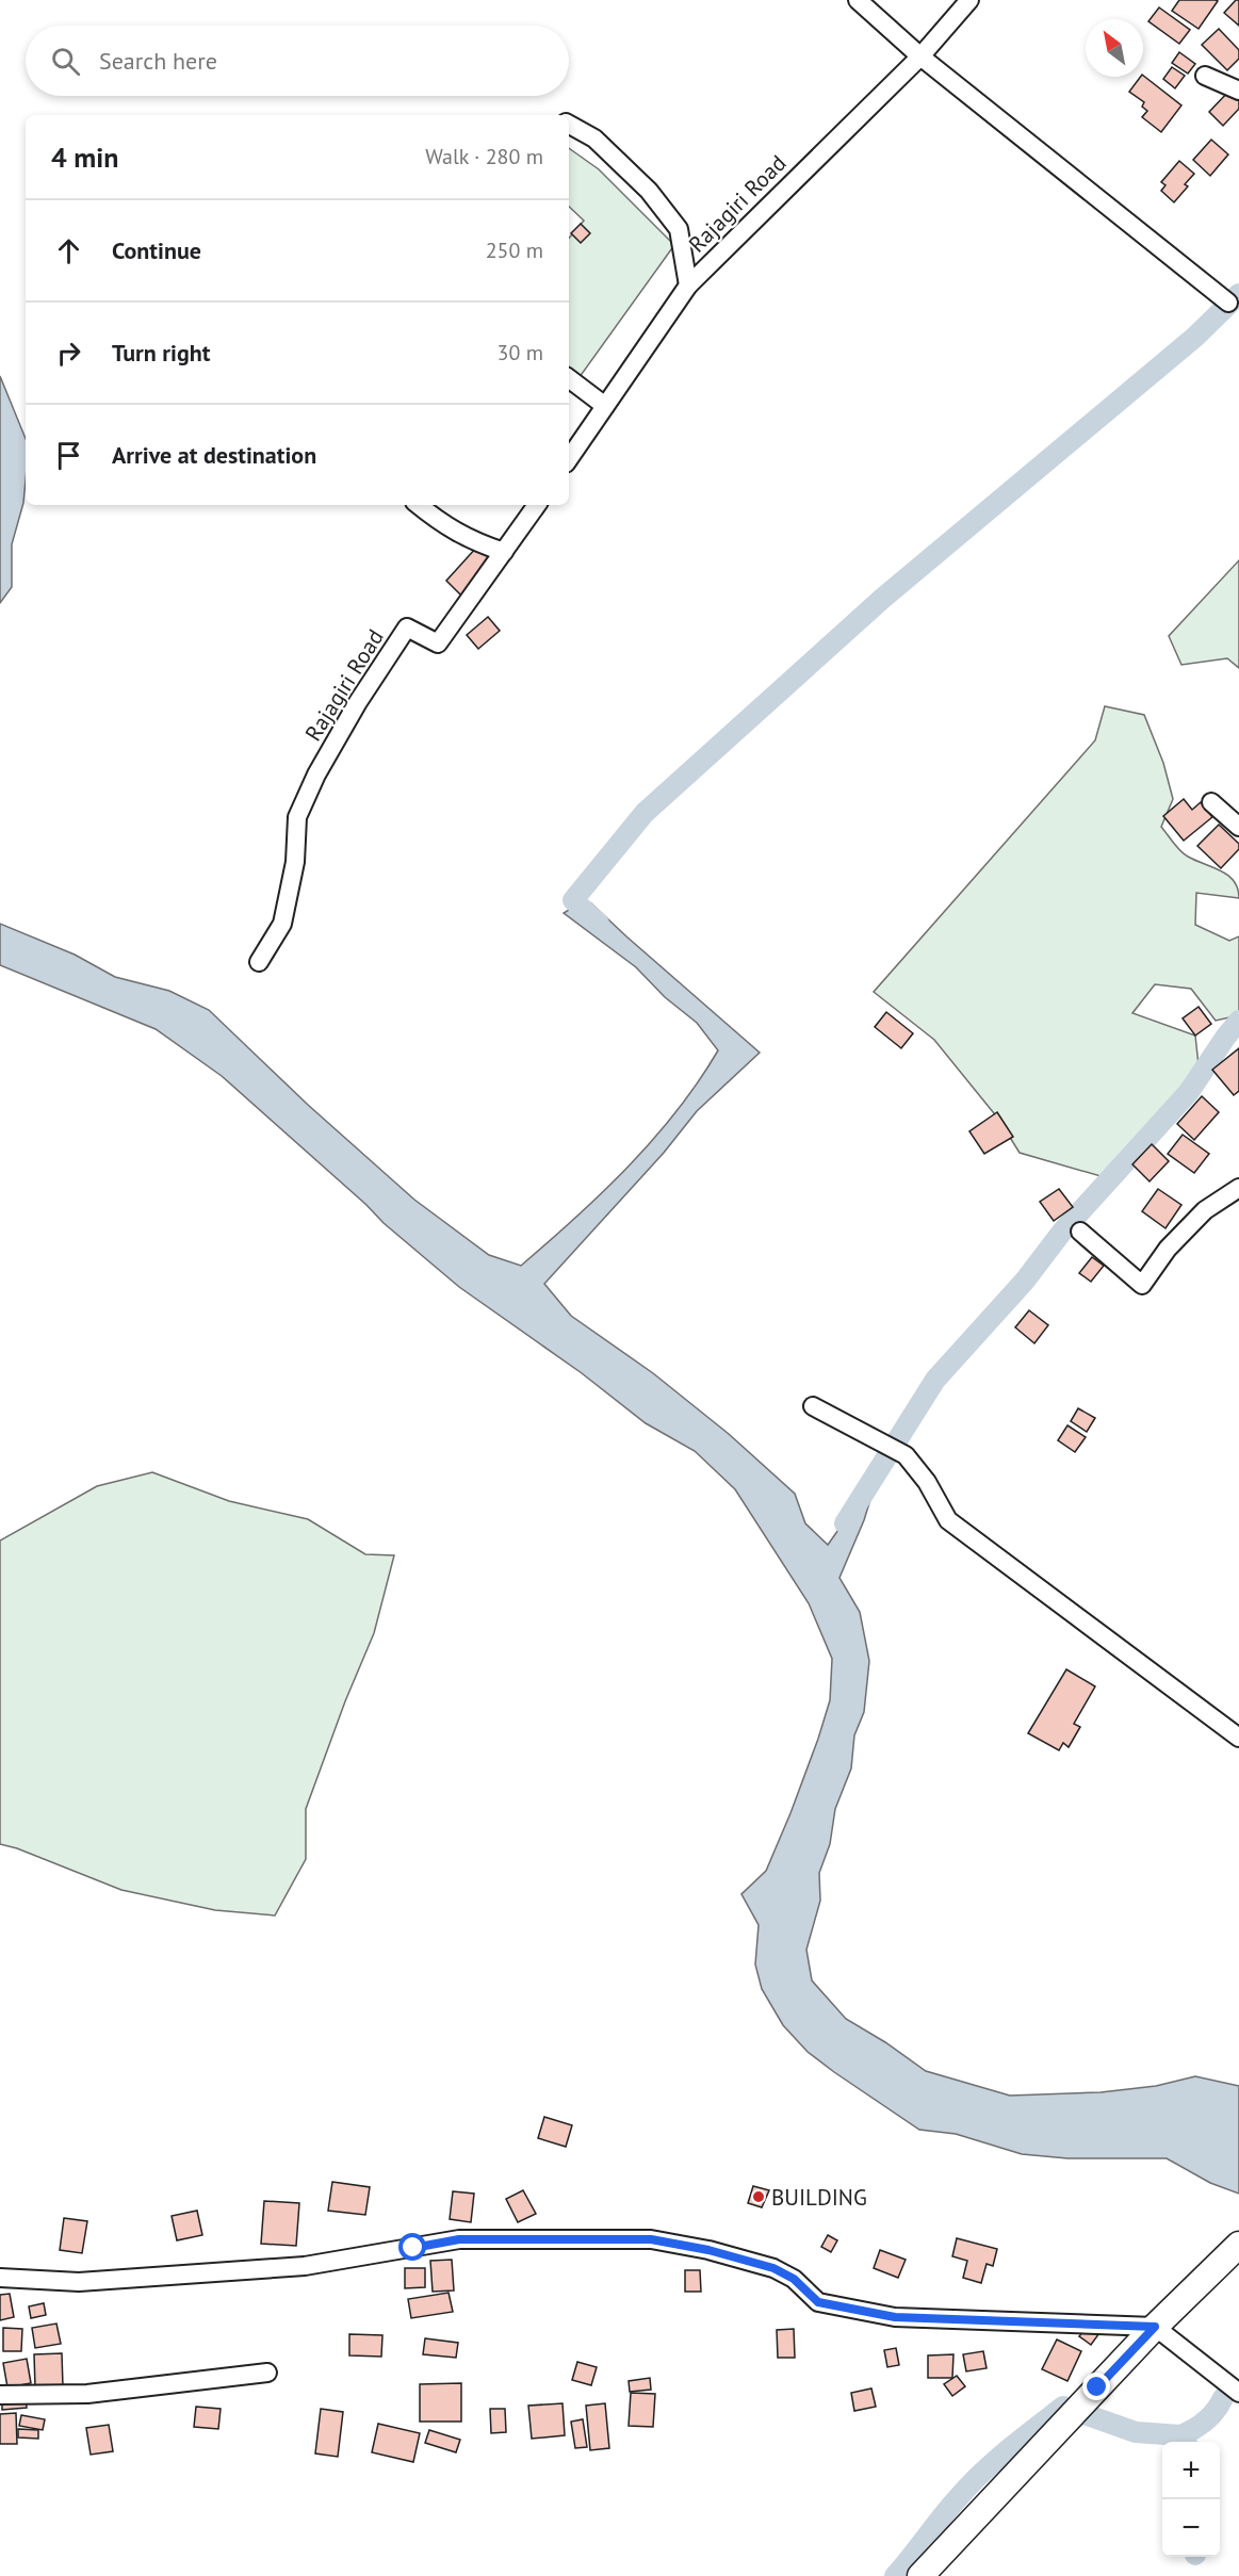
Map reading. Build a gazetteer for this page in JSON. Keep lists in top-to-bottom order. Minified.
{"streets":{"street":["Rajagiri Road"]},"places":["BUILDING"],"north":"top left","page":{"search":"Search here","heading":["4 min","Walk · 280 m"],"list":[["Continue","250 m"],["Turn right","30 m"],"Arrive at destination"],"map_buttons":["+","−"]}}
